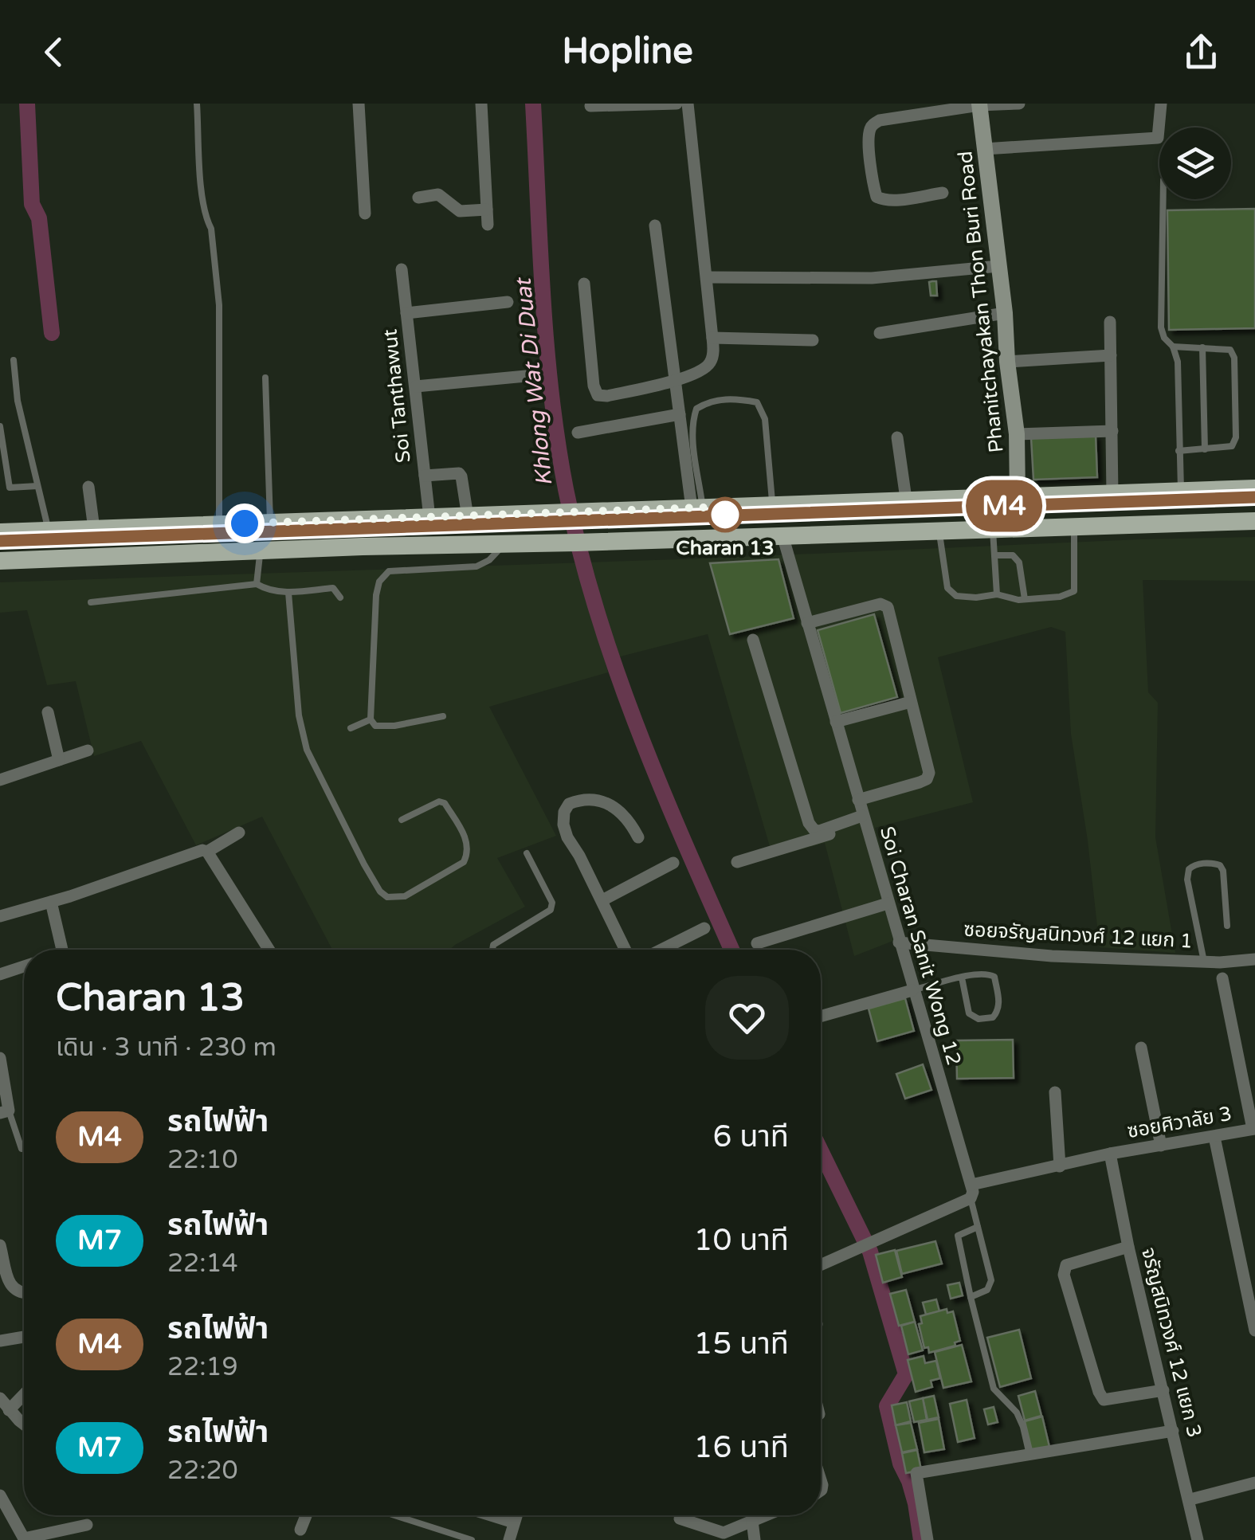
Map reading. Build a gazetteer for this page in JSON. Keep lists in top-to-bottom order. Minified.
{"streets":{"main road":["Phanitchayakan Thon Buri Road"],"street":["Soi Tanthawut","ซอยจรัญสนิทวงศ์ 12 แยก 1","Soi Charan Sanit Wong 12","ซอยศิวาลัย 3","จรัญสนิทวงศ์ 12 แยก 3"]},"crossings":[["ซอยจรัญสนิทวงศ์ 12 แยก 1","Soi Charan Sanit Wong 12"],["Soi Charan Sanit Wong 12","ซอยศิวาลัย 3"],["ซอยศิวาลัย 3","จรัญสนิทวงศ์ 12 แยก 3"]],"water":["Khlong Wat Di Duat"],"places":["Charan 13"],"lines":["metro line M4"],"page":{"header":"Hopline","on_map":"M4","heading":["Charan 13","เดิน · 3 นาที · 230 m"],"list":[{"mark":"M4","name":"รถไฟฟ้า","note":"22:10","value":"6 นาที"},{"mark":"M7","name":"รถไฟฟ้า","note":"22:14","value":"10 นาที"},{"mark":"M4","name":"รถไฟฟ้า","note":"22:19","value":"15 นาที"},{"mark":"M7","name":"รถไฟฟ้า","note":"22:20","value":"16 นาที"}]}}
